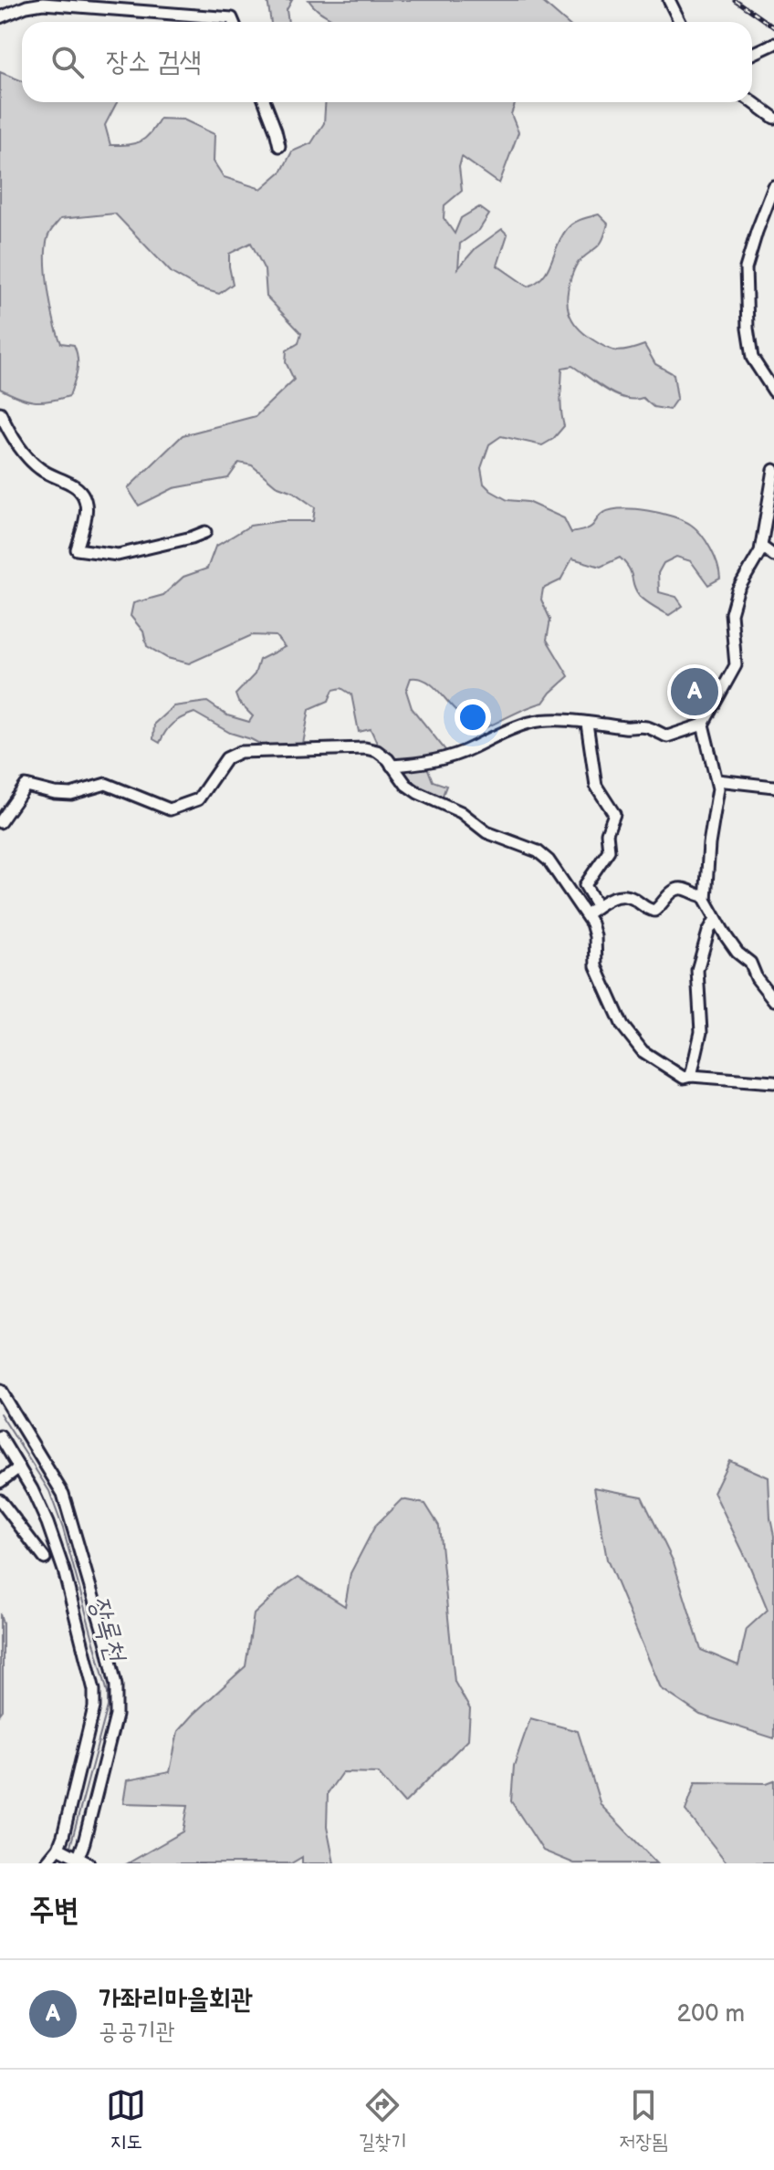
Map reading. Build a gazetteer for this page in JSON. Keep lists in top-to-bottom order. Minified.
{"water":["장록천"],"page":{"search":"장소 검색","pins":"A","heading":"주변","list":[{"mark":"A","name":"가좌리마을회관","note":"공공기관","value":"200 m"}],"nav":["지도","길찾기","저장됨"]}}
